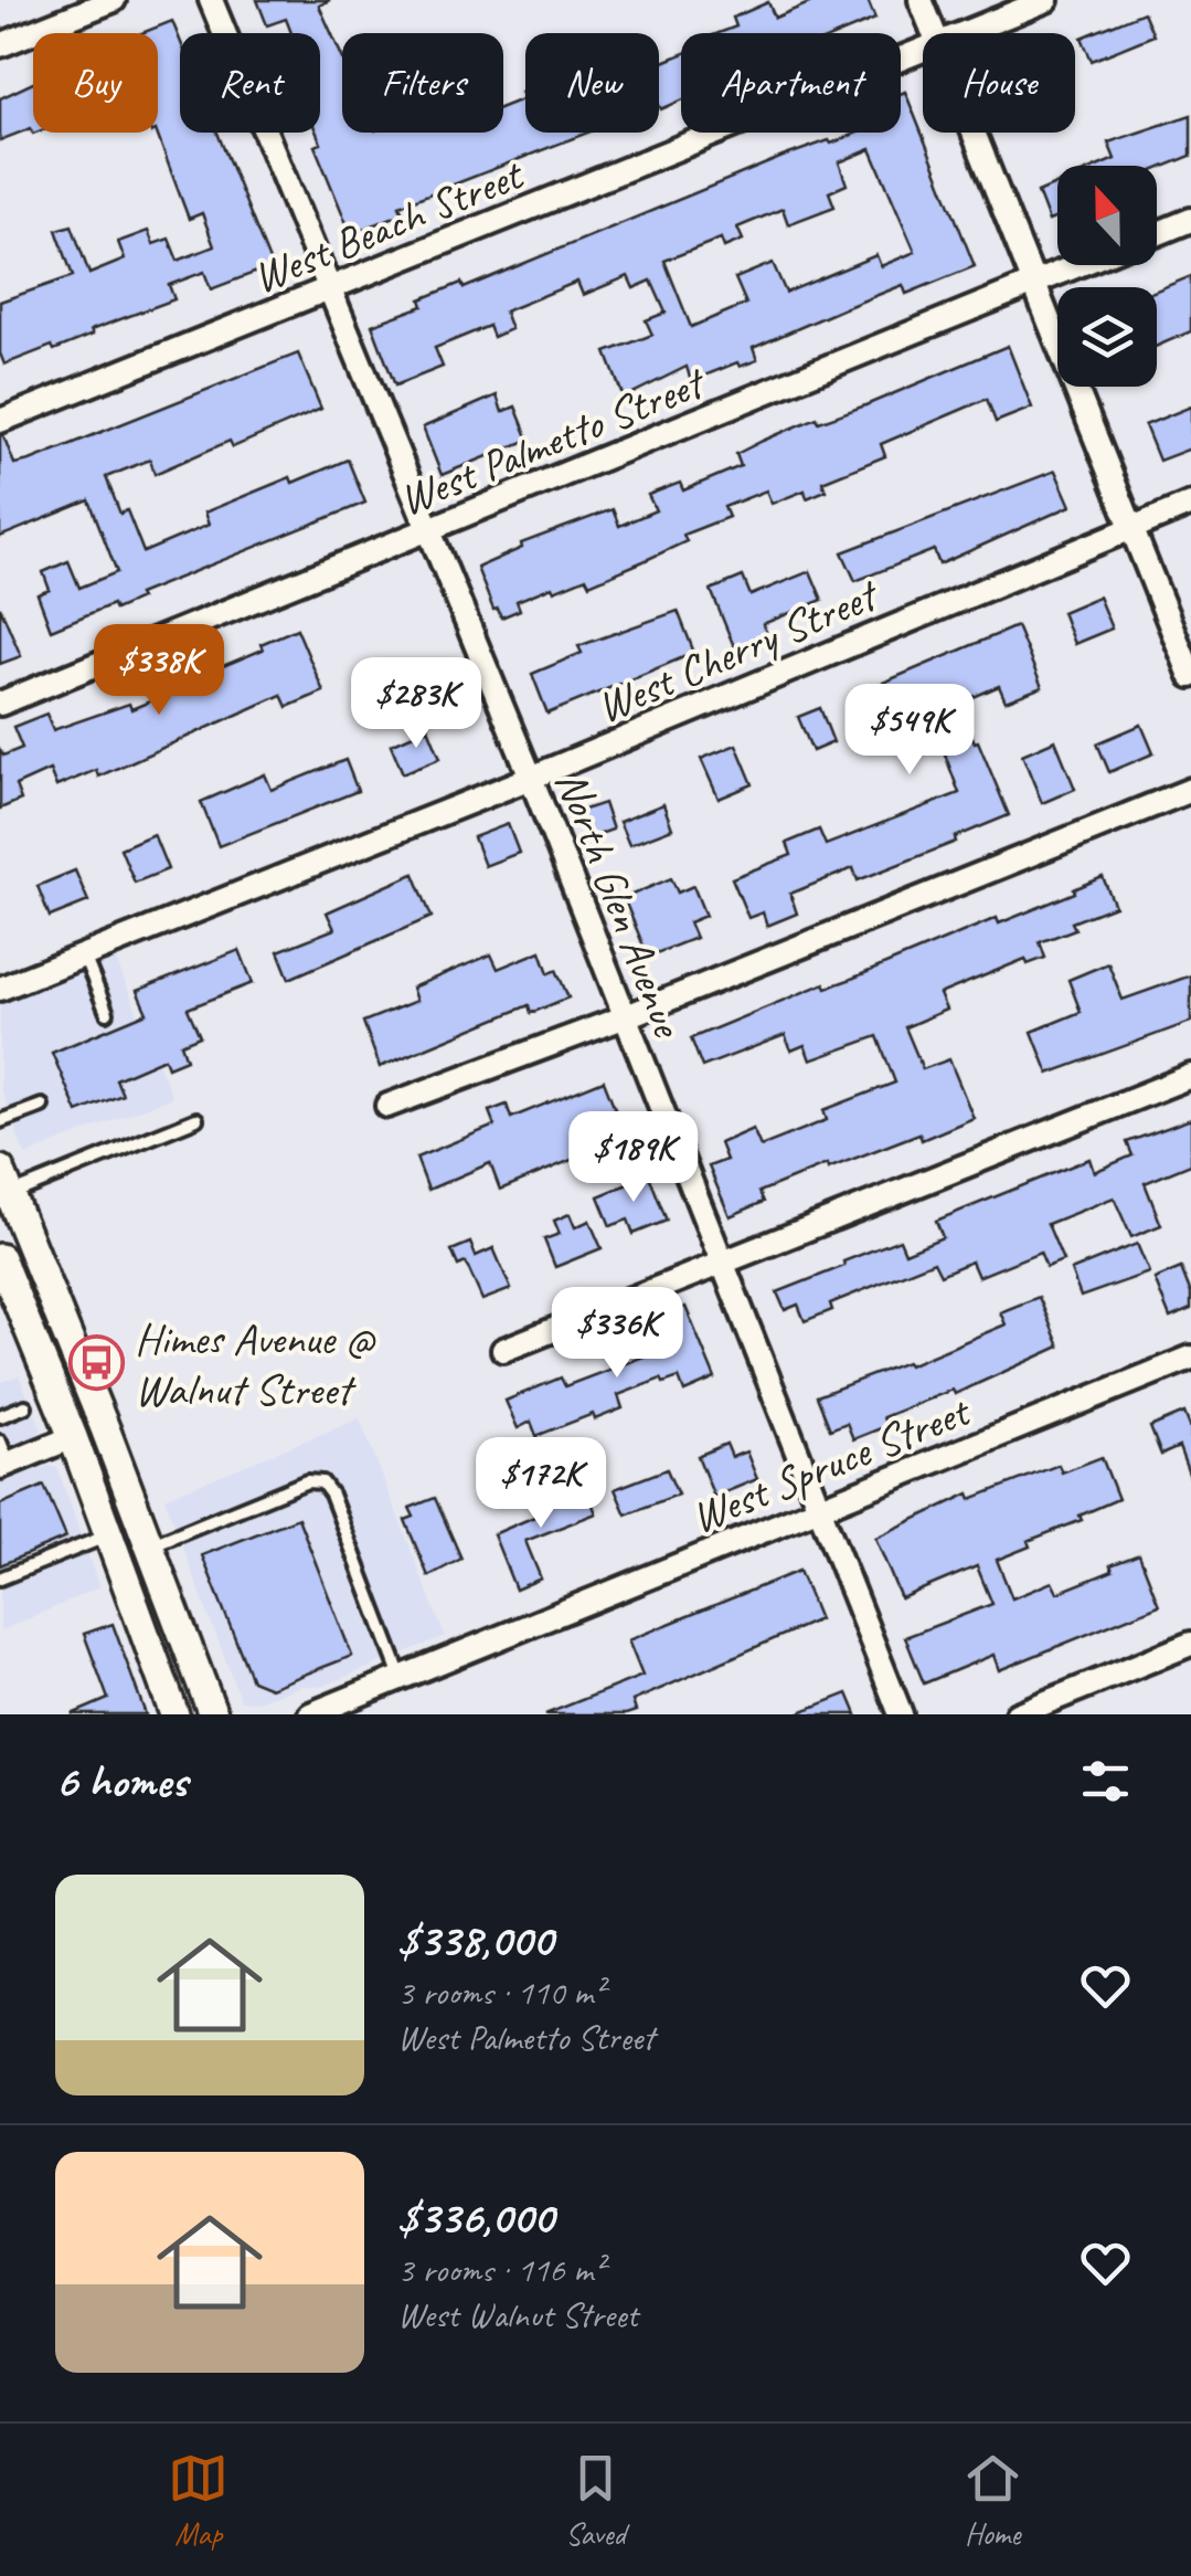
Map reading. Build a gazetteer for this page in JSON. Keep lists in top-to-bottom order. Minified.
{"streets":{"street":["West Beach Street","West Palmetto Street","West Cherry Street","North Glen Avenue","West Spruce Street"]},"crossings":[["West Beach Street","North Glen Avenue"],["West Palmetto Street","North Glen Avenue"],["West Cherry Street","North Glen Avenue"],["North Glen Avenue","West Spruce Street"]],"places":{"bus stop":["Himes Avenue @ Walnut Street"]},"north":"top","page":{"chip":["Buy","Rent","Filters","New","Apartment","House"],"price":["$338K","$283K","$549K","$189K","$336K","$172K"],"heading":"6 homes","list":[{"name":"$338,000","note":"3 rooms · 110 m² · West Palmetto Street"},{"name":"$336,000","note":"3 rooms · 116 m² · West Walnut Street"}],"tabs":["Map","Saved","Home"]}}
